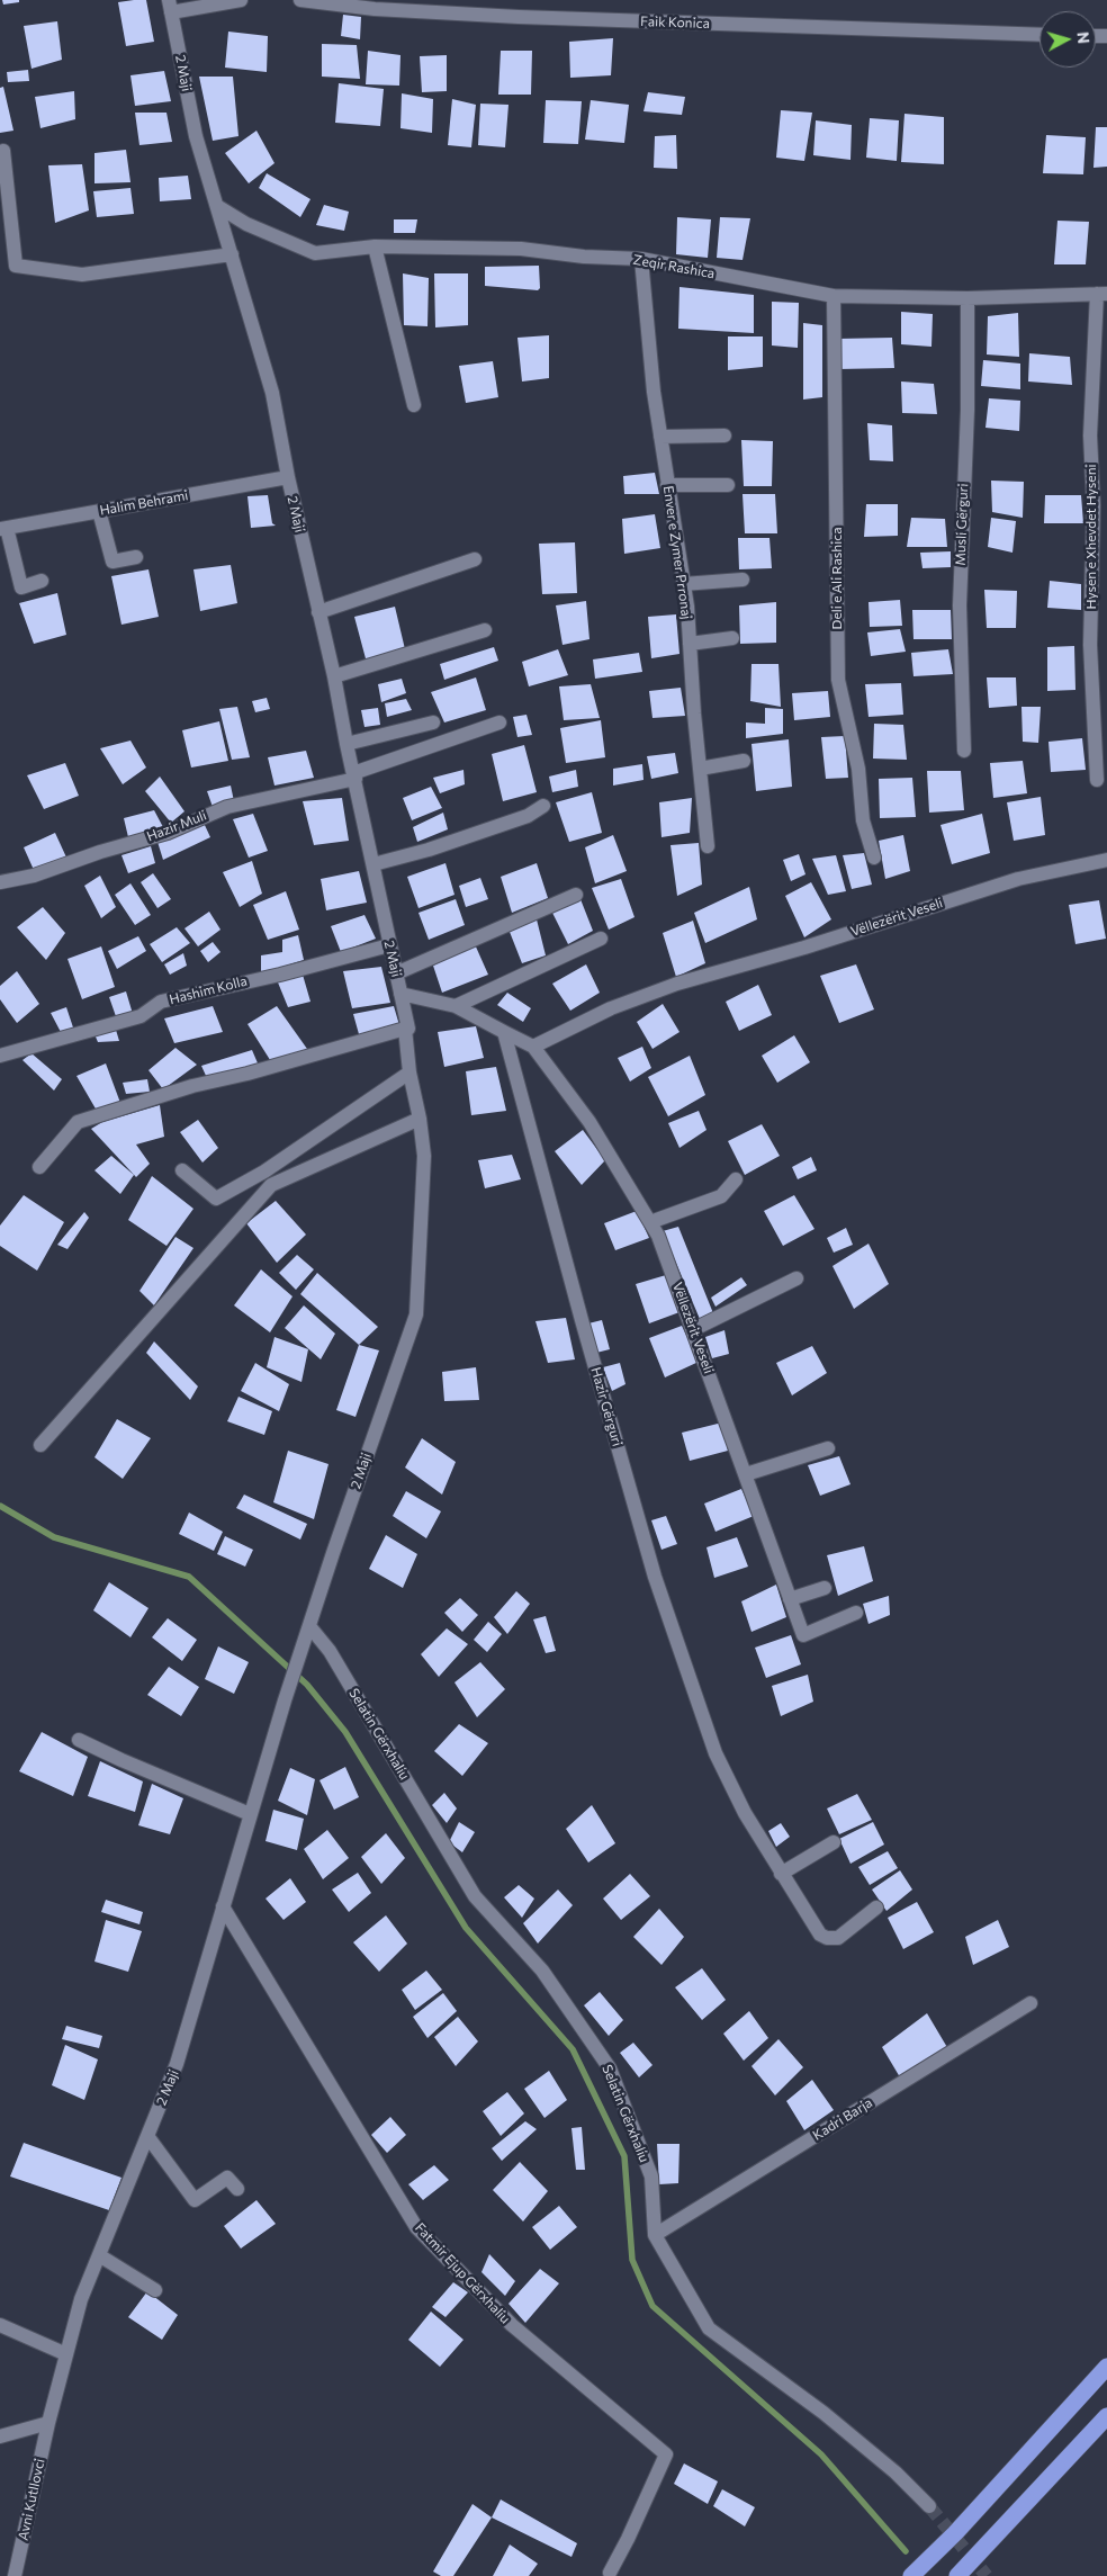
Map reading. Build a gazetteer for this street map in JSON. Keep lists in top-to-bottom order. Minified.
{"streets":{"street":["Faik Konica","2 Maji","Zeqir Rashica","Halim Behrami","Musli Gërguri","Hysen e Xhevdet Hyseni","Enver e Zymer Prronaj","Deli e Ali Rashica","Hazir Muli","Vëllezërit Veseli","Hashim Kolla","Hazir Gërguri","Selatin Gërxhaliu","Kadri Barja","Fatmir Ejup Gërxhaliu","Avni Kutllovci"]},"crossings":[["2 Maji","Zeqir Rashica"],["2 Maji","Halim Behrami"],["2 Maji","Hazir Muli"],["2 Maji","Hashim Kolla"],["2 Maji","Selatin Gërxhaliu"],["2 Maji","Fatmir Ejup Gërxhaliu"],["2 Maji","Avni Kutllovci"],["Zeqir Rashica","Musli Gërguri"],["Zeqir Rashica","Hysen e Xhevdet Hyseni"],["Zeqir Rashica","Enver e Zymer Prronaj"],["Zeqir Rashica","Deli e Ali Rashica"],["Vëllezërit Veseli","Hazir Gërguri"],["Selatin Gërxhaliu","Kadri Barja"]],"north":"right"}
